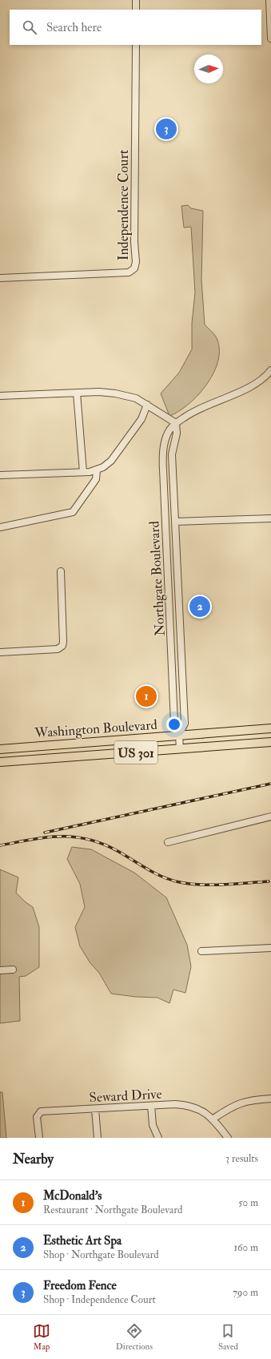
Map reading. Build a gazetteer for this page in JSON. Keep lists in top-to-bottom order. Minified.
{"streets":{"main road":["Washington Boulevard","US 301"],"street":["Independence Court","Northgate Boulevard","Seward Drive"]},"crossings":[["Northgate Boulevard","Washington Boulevard"]],"north":"right","page":{"search":"Search here","pins":["3","2","1"],"heading":["Nearby","3 results"],"list":[{"mark":"1","name":"McDonald's","note":"Restaurant · Northgate Boulevard","value":"50 m"},{"mark":"2","name":"Esthetic Art Spa","note":"Shop · Northgate Boulevard","value":"160 m"},{"mark":"3","name":"Freedom Fence","note":"Shop · Independence Court","value":"790 m"}],"nav":["Map","Directions","Saved"]}}
